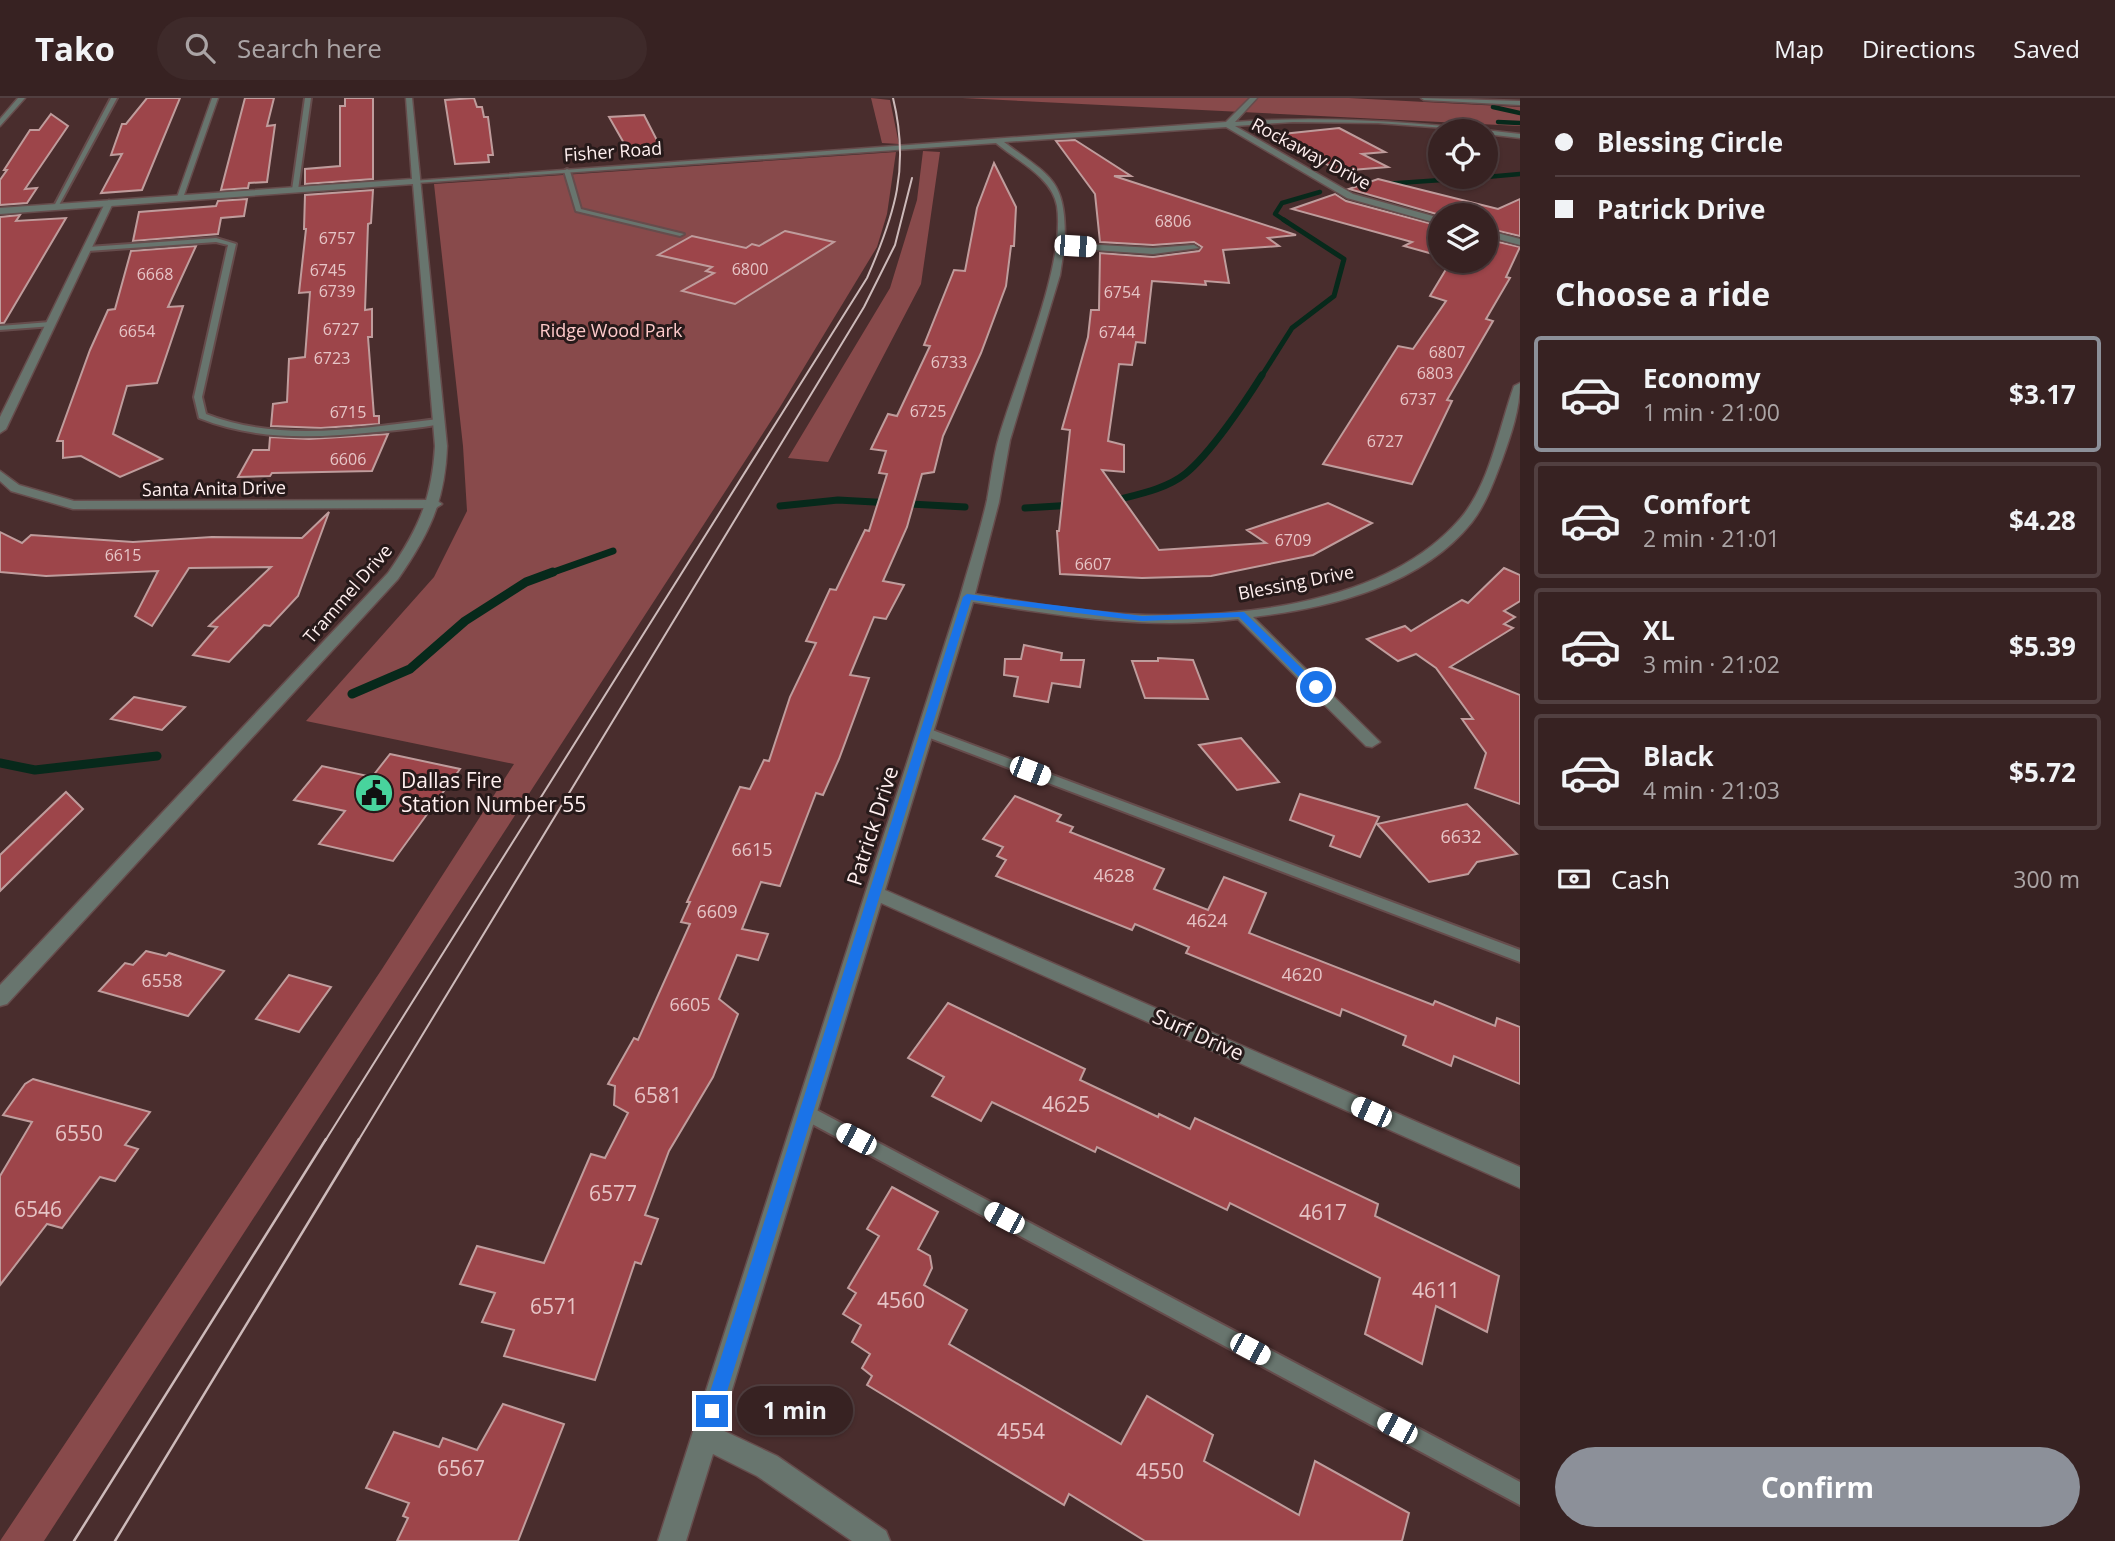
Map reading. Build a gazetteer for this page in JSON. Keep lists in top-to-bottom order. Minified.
{"streets":{"street":["Fisher Road","Rockaway Drive","Santa Anita Drive","Blessing Drive","Trammel Drive","Patrick Drive","Surf Drive"]},"crossings":[["Fisher Road","Rockaway Drive"],["Fisher Road","Trammel Drive"],["Fisher Road","Patrick Drive"],["Santa Anita Drive","Trammel Drive"],["Blessing Drive","Patrick Drive"],["Patrick Drive","Surf Drive"]],"parks":["Ridge Wood Park"],"places":{"public building":["Dallas Fire Station Number 55"]},"house_numbers":["6806","6757","6800","6745","6668","6739","6754","6727","6654","6744","6807","6723","6733","6803","6737","6725","6715","6727","6606","6709","6615","6607","6632","6615","4628","6609","4624","4620","6558","6605","6581","4625","6550","6577","6546","4617","4611","4560","6571","4554","6567","4550"],"page":{"header":"Tako","search":"Search here","nav":["Map","Directions","Saved"],"banner":["Blessing Circle","Patrick Drive"],"heading":"Choose a ride","list":[{"name":"Economy","note":"1 min · 21:00","value":"$3.17"},{"name":"Comfort","note":"2 min · 21:01","value":"$4.28"},{"name":"XL","note":"3 min · 21:02","value":"$5.39"},{"name":"Black","note":"4 min · 21:03","value":"$5.72"}],"pay":["Cash","300 m"],"bubble":"1 min","buttons":"Confirm"}}
